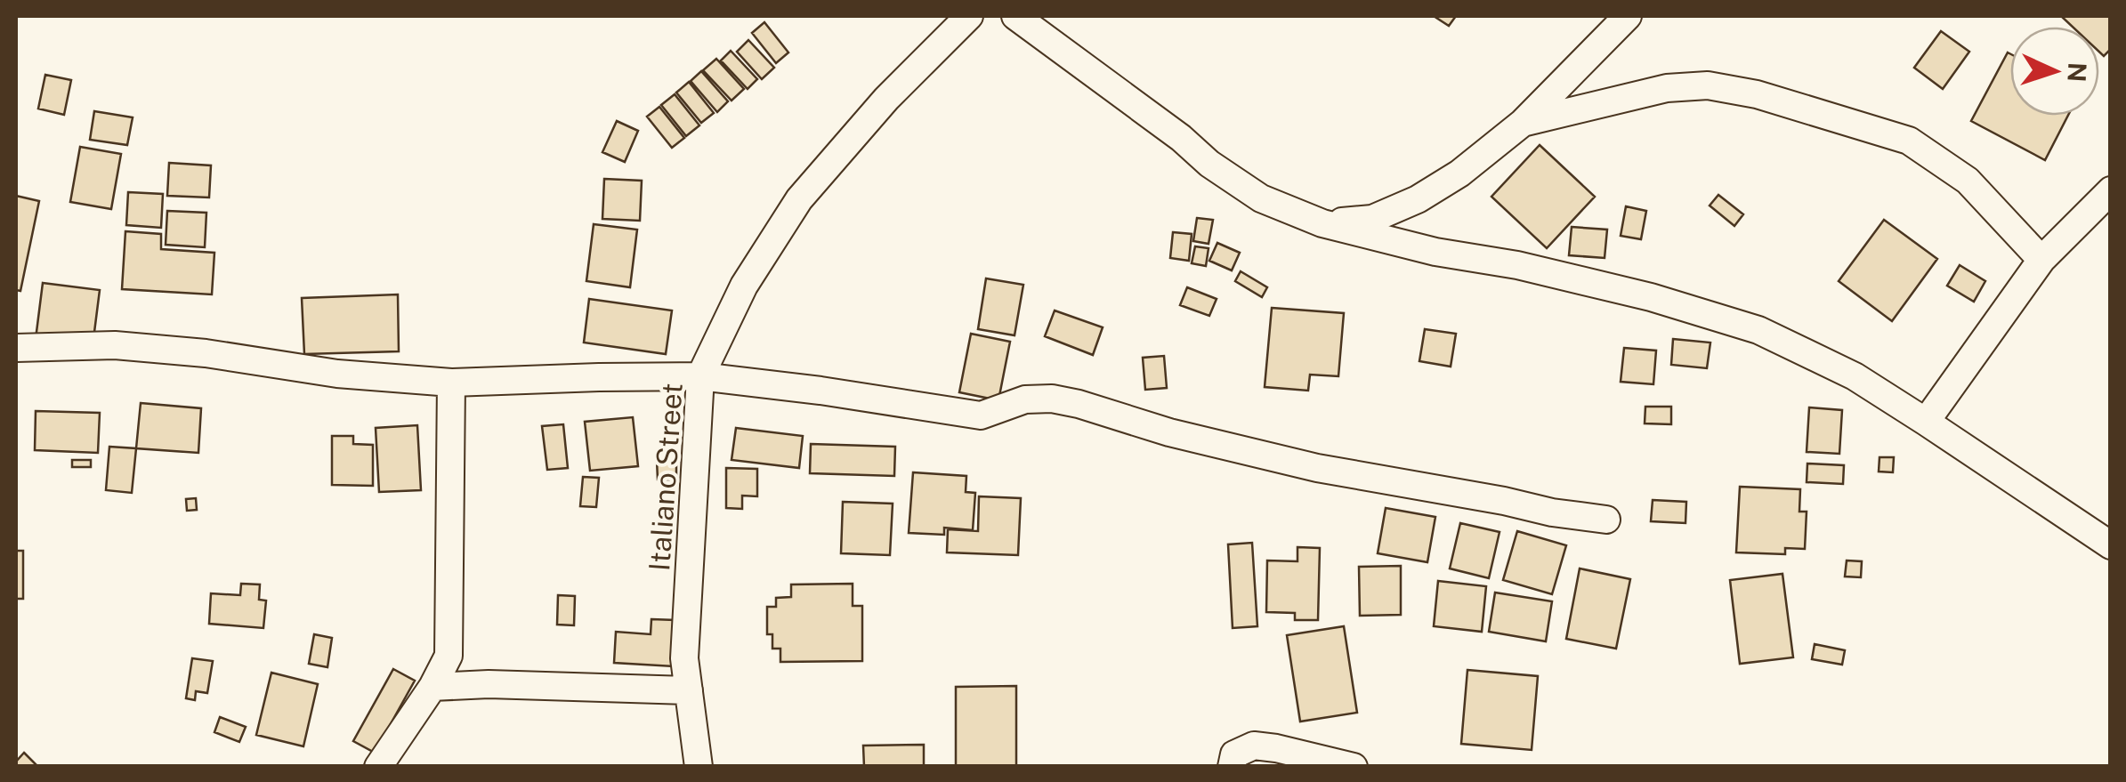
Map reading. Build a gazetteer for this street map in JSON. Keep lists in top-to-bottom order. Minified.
{"streets":{"street":["Italiano Street"]},"north":"right"}
